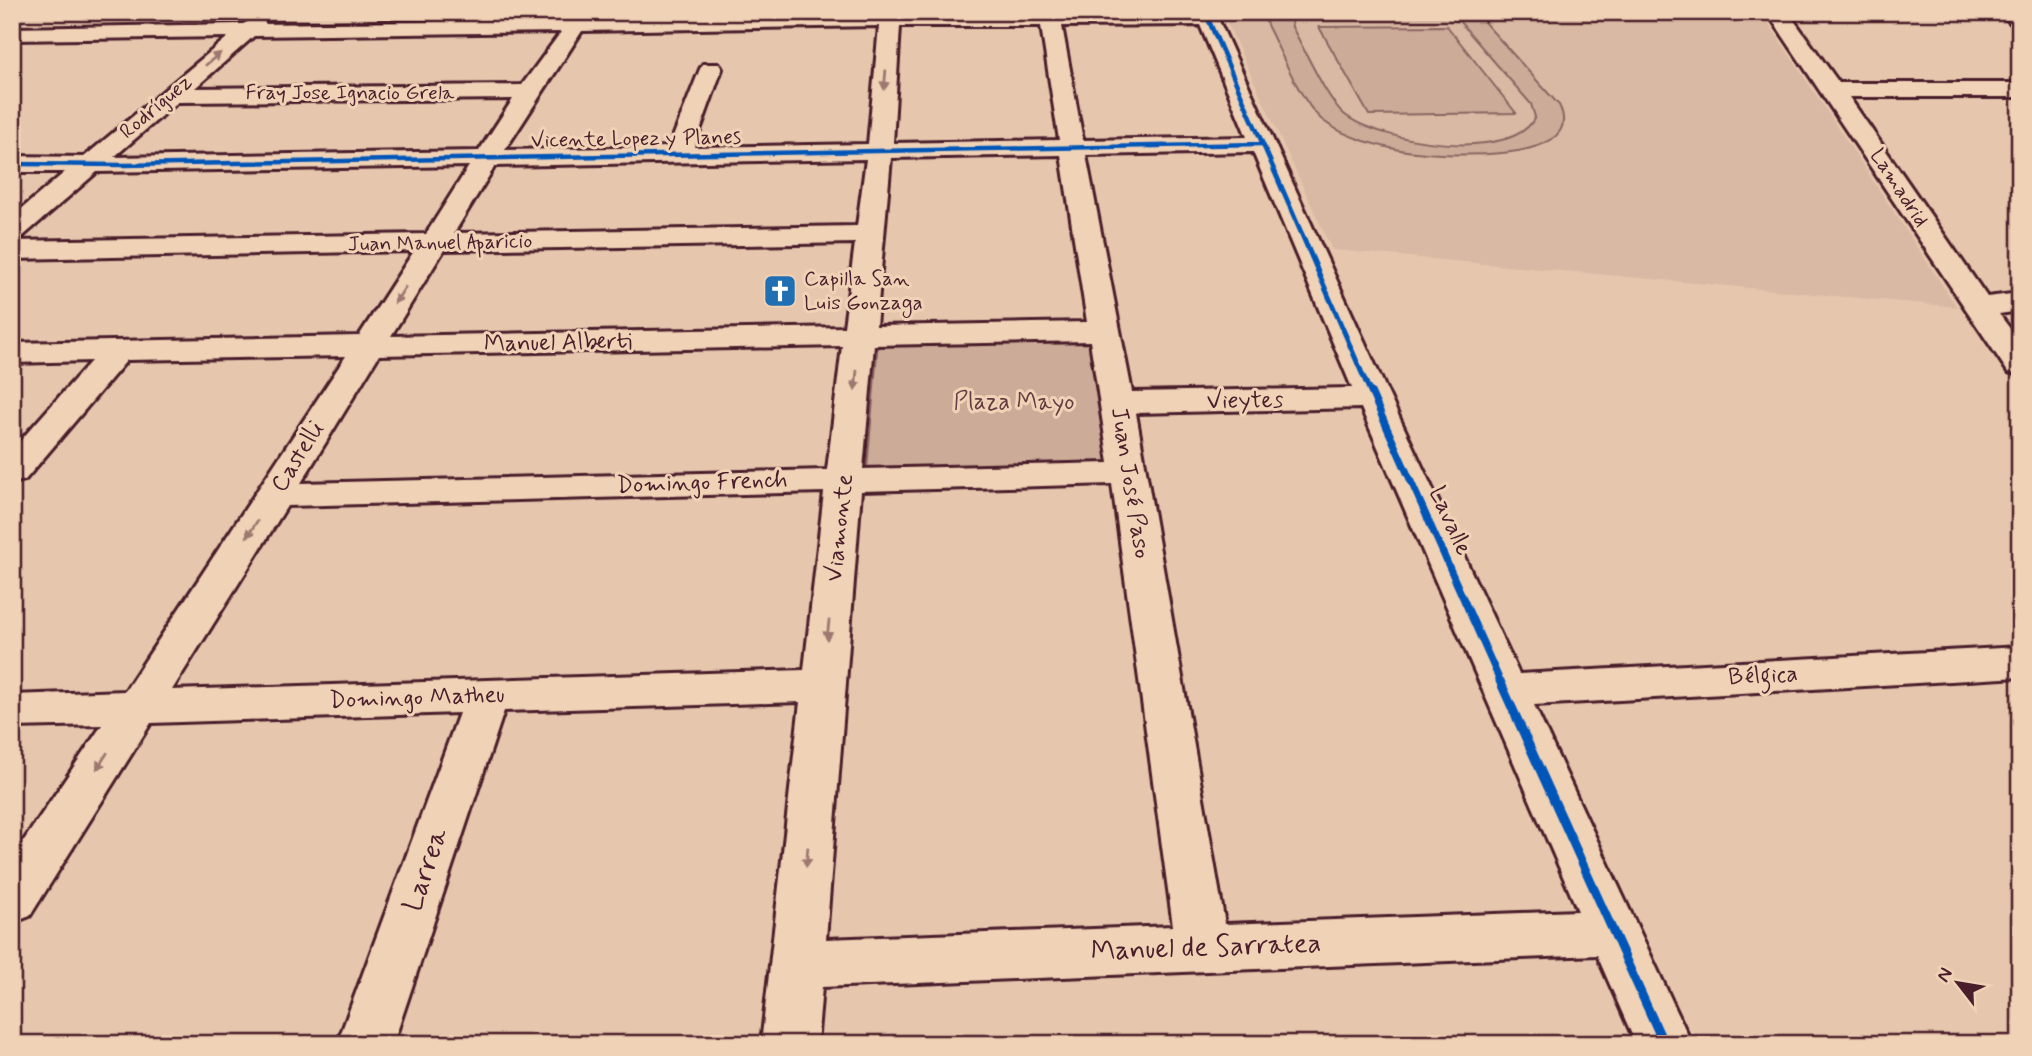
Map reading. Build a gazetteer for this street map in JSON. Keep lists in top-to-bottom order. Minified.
{"streets":{"street":["Fray Jose Ignacio Grela","Rodríguez","Vicente Lopez y Planes","Lamadrid","Juan Manuel Aparicio","Manuel Alberti","Vieytes","Castelli","Domingo French","Juan José Paso","Lavalle","Viamonte","Bélgica","Domingo Matheu","Larrea","Manuel de Sarratea"]},"crossings":[["Fray Jose Ignacio Grela","Rodríguez"],["Fray Jose Ignacio Grela","Castelli"],["Rodríguez","Vicente Lopez y Planes"],["Vicente Lopez y Planes","Castelli"],["Vicente Lopez y Planes","Juan José Paso"],["Vicente Lopez y Planes","Lavalle"],["Vicente Lopez y Planes","Viamonte"],["Juan Manuel Aparicio","Castelli"],["Juan Manuel Aparicio","Viamonte"],["Manuel Alberti","Castelli"],["Manuel Alberti","Juan José Paso"],["Manuel Alberti","Viamonte"],["Vieytes","Juan José Paso"],["Vieytes","Lavalle"],["Castelli","Domingo French"],["Castelli","Domingo Matheu"],["Domingo French","Juan José Paso"],["Domingo French","Viamonte"],["Juan José Paso","Manuel de Sarratea"],["Lavalle","Bélgica"],["Lavalle","Manuel de Sarratea"],["Viamonte","Domingo Matheu"],["Viamonte","Manuel de Sarratea"],["Domingo Matheu","Larrea"]],"one_way":["Castelli","Viamonte"],"parks":["Plaza Mayo"],"places":{"church":["Capilla San Luis Gonzaga"]},"north":"top left"}
